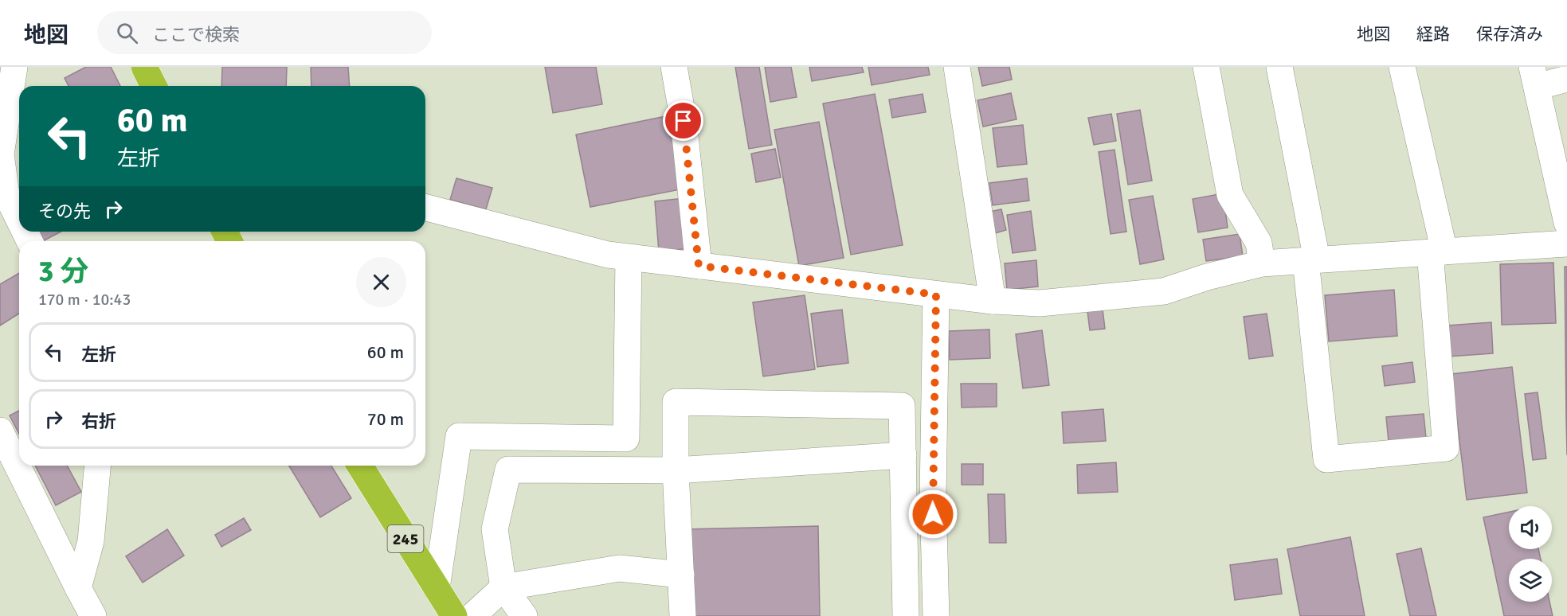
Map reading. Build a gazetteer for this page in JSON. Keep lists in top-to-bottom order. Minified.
{"streets":{"highway":["245"]},"page":{"header":"地図","search":"ここで検索","nav":["地図","経路","保存済み"],"turn":["60 m","左折"],"then":"その先","heading":["3 分","170 m · 10:43"],"list":[{"name":"左折","value":"60 m"},{"name":"右折","value":"70 m"}]}}
